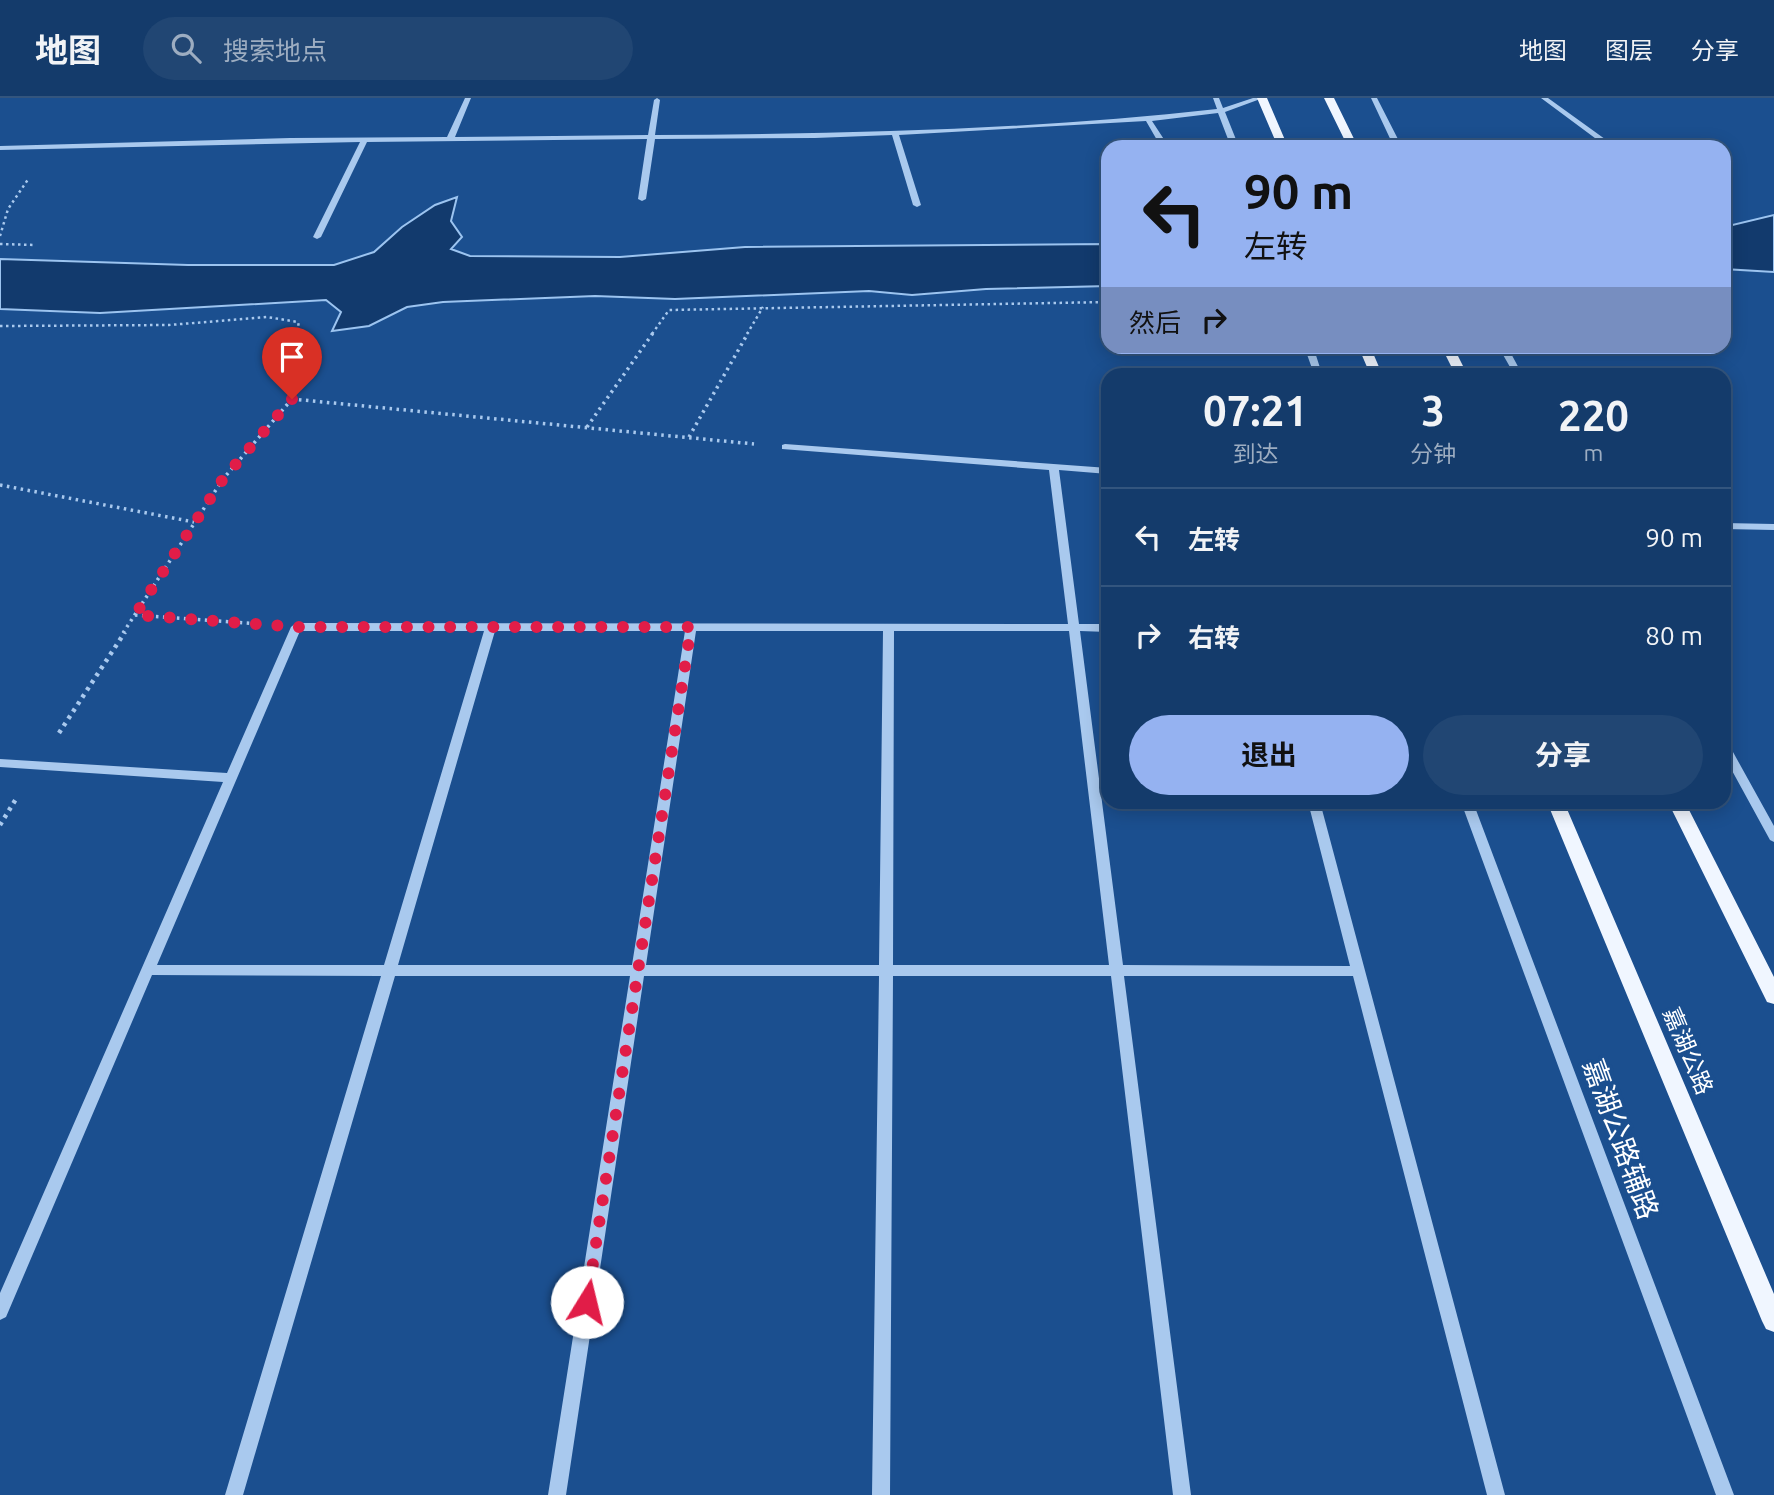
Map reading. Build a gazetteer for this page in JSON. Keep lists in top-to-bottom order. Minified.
{"streets":{"main road":["嘉湖公路"],"street":["嘉湖公路辅路"]},"page":{"header":"地图","search":"搜索地点","nav":["地图","图层","分享"],"turn":["90 m","左转"],"then":"然后","eta":["07:21","到达","3","分钟","220","m"],"list":[{"name":"左转","value":"90 m"},{"name":"右转","value":"80 m"}],"buttons":["退出","分享"]}}
